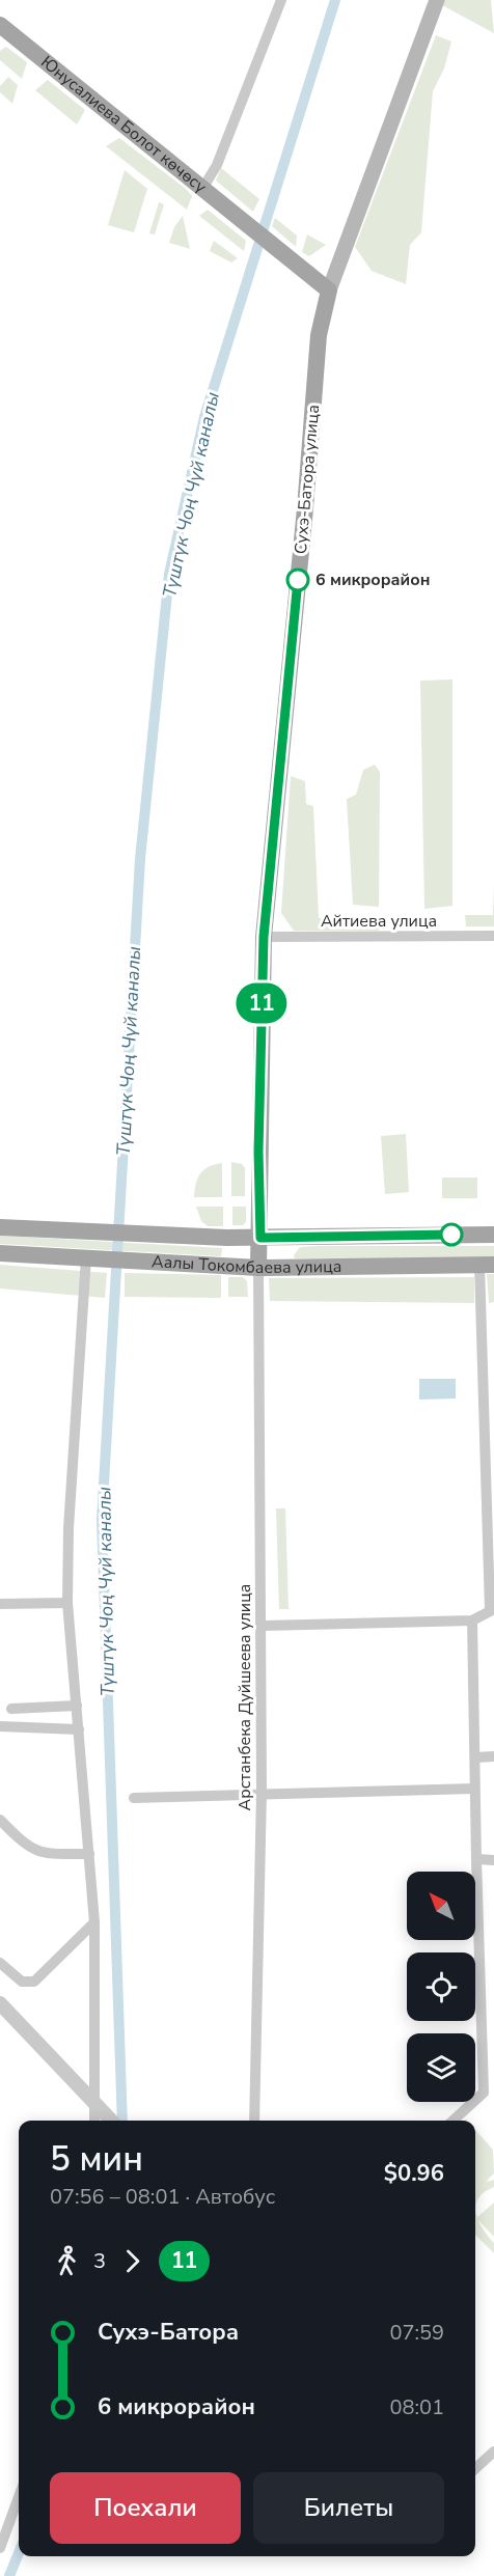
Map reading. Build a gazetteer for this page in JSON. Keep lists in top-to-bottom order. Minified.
{"streets":{"main road":["Юнусалиева Болот көчөсү","Сухэ-Батора улица","Аалы Токомбаева улица"],"street":["Айтиева улица","Арстанбека Дуйшеева улица"]},"crossings":[["Юнусалиева Болот көчөсү","Сухэ-Батора улица"],["Сухэ-Батора улица","Айтиева улица"],["Сухэ-Батора улица","Аалы Токомбаева улица"],["Сухэ-Батора улица","Арстанбека Дуйшеева улица"],["Аалы Токомбаева улица","Арстанбека Дуйшеева улица"]],"water":["Түштүк Чоң Чүй каналы"],"places":["6 микрорайон"],"lines":["bus line 11"],"north":"top left","page":{"on_map":"11","heading":["5 мин","07:56 – 08:01 · Автобус","$0.96"],"legs":["3","11"],"list":[{"name":"Сухэ-Батора","value":"07:59"},{"name":"6 микрорайон","value":"08:01"}],"buttons":["Поехали","Билеты"]}}
